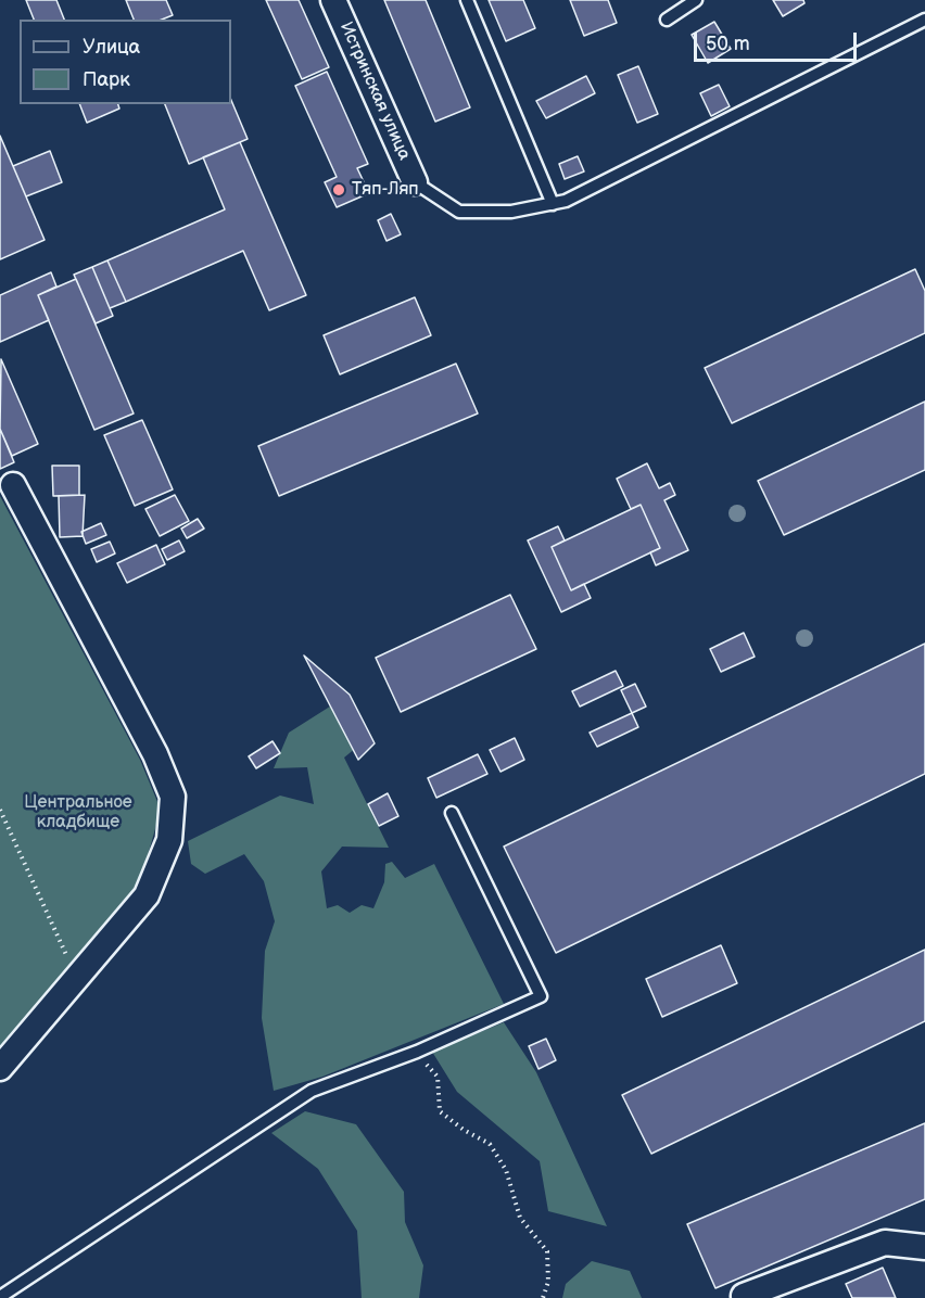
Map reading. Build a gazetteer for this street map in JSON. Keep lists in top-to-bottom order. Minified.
{"streets":{"street":["Истринская улица"]},"parks":["Центральное кладбище"],"places":["Тяп-Ляп"],"legend":["Улица","Парк"],"scale_bar":"50 m"}
